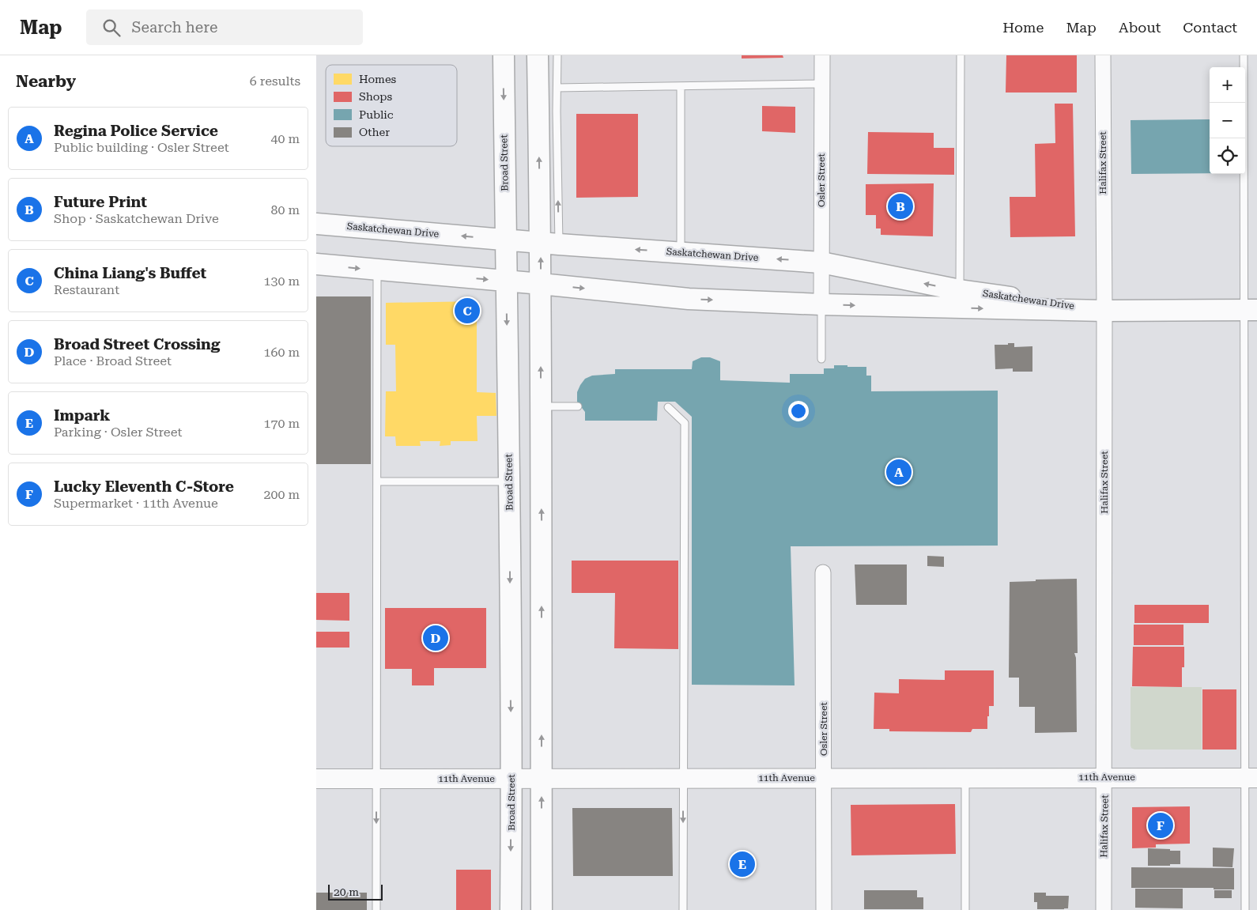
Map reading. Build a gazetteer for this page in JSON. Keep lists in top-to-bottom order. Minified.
{"streets":{"main road":["Broad Street","Saskatchewan Drive"],"street":["Halifax Street","Osler Street","11th Avenue"]},"crossings":[["Broad Street","Saskatchewan Drive"],["Broad Street","11th Avenue"],["Halifax Street","Saskatchewan Drive"],["Halifax Street","11th Avenue"],["Osler Street","Saskatchewan Drive"],["Osler Street","11th Avenue"]],"legend":["Homes","Shops","Public","Other"],"scale_bar":"20 m","page":{"header":"Map","search":"Search here","nav":["Home","Map","About","Contact"],"heading":["Nearby","6 results"],"map_buttons":["+","−"],"list":[{"mark":"A","name":"Regina Police Service","note":"Public building · Osler Street","value":"40 m"},{"mark":"B","name":"Future Print","note":"Shop · Saskatchewan Drive","value":"80 m"},{"mark":"C","name":"China Liang's Buffet","note":"Restaurant","value":"130 m"},{"mark":"D","name":"Broad Street Crossing","note":"Place · Broad Street","value":"160 m"},{"mark":"E","name":"Impark","note":"Parking · Osler Street","value":"170 m"},{"mark":"F","name":"Lucky Eleventh C-Store","note":"Supermarket · 11th Avenue","value":"200 m"}],"pins":["B","C","A","D","F","E"],"scale":"20 m"}}
